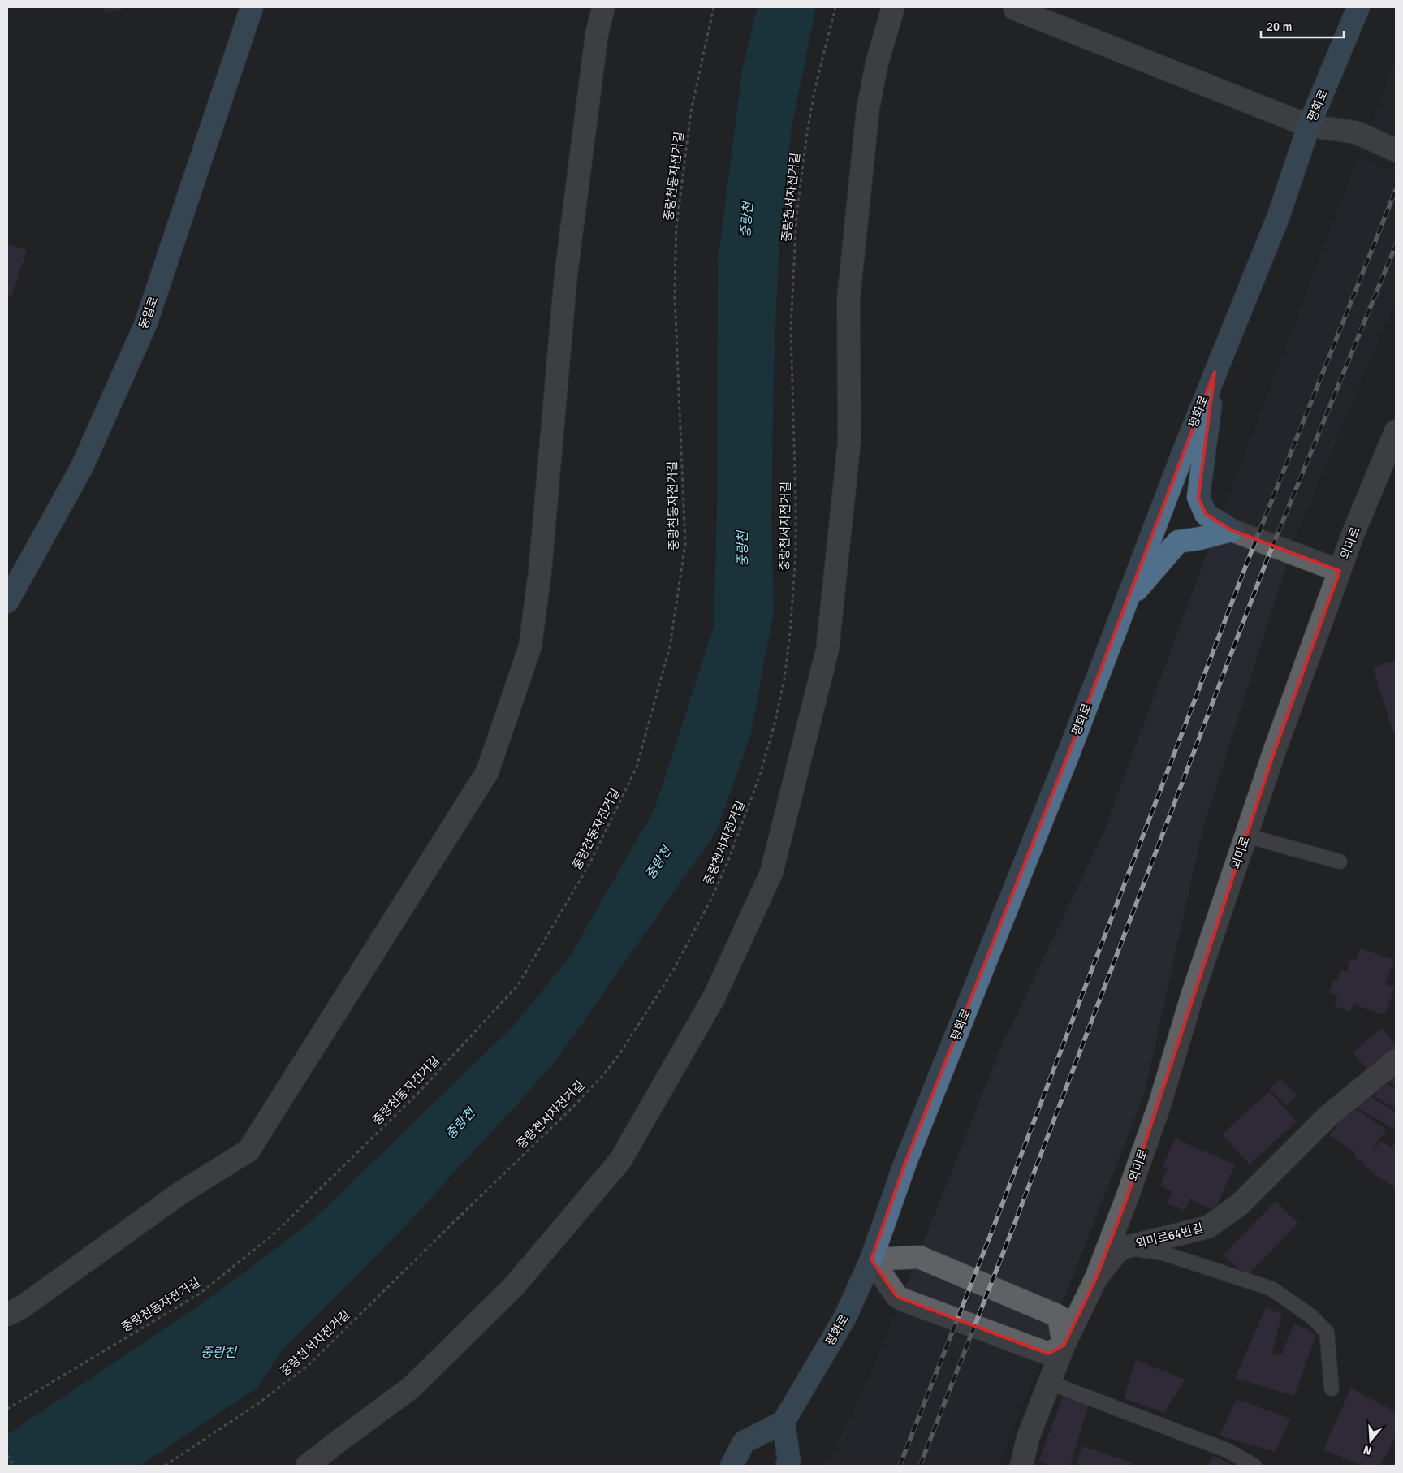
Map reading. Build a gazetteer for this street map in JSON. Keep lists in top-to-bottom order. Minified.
{"streets":{"main road":["평화로","동일로"],"street":["외미로","외미로64번길"],"path":["중랑천동자전거길","중랑천서자전거길"]},"crossings":[["외미로","외미로64번길"]],"water":["중랑천"],"scale_bar":"20 m","north":"bottom"}
